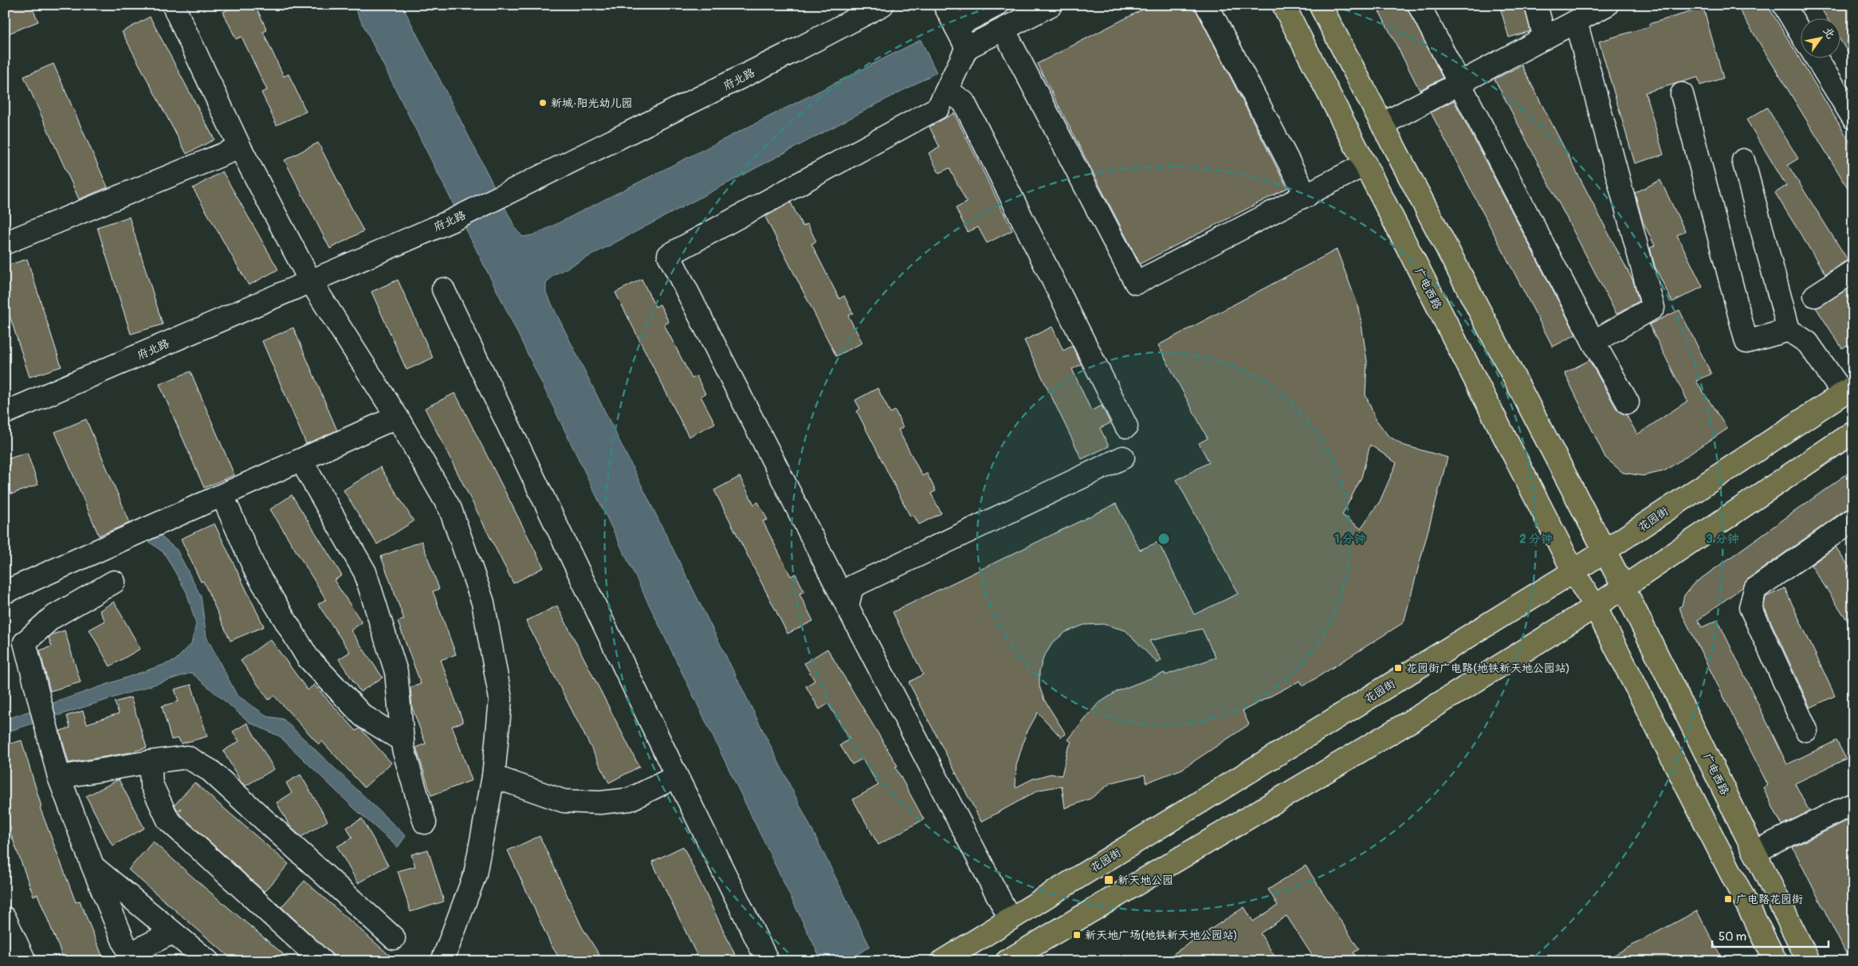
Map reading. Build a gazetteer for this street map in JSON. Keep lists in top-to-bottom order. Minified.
{"streets":{"main road":["广电西路","花园街"],"street":["府北路"]},"crossings":[["广电西路","花园街"]],"places":{"other":["新城·阳光幼儿园"],"transit":["花园街广电路(地铁新天地公园站)","新天地公园","广电路花园街","新天地广场(地铁新天地公园站)"]},"scale_bar":"50 m","north":"top right","rings":["1 分钟","2 分钟","3 分钟"]}
